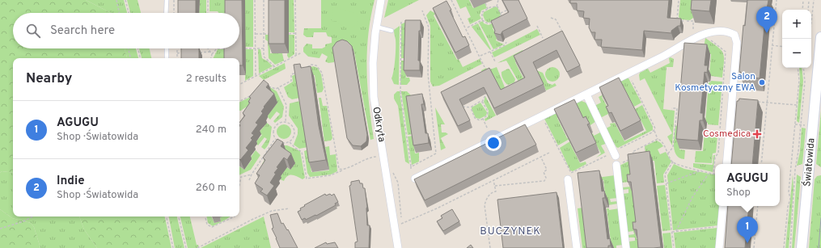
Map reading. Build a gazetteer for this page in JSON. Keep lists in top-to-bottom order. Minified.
{"streets":{"street":["Odkryta","Światowida"]},"districts":["BUCZYNEK"],"places":{"other":["Salon Kosmetyczny EWA"],"health":["Cosmedica"]},"page":{"pins":["2","1"],"map_buttons":["+","−"],"search":"Search here","heading":["Nearby","2 results"],"list":[{"mark":"1","name":"AGUGU","note":"Shop · Światowida","value":"240 m"},{"mark":"2","name":"Indie","note":"Shop · Światowida","value":"260 m"}],"popup":["AGUGU","Shop"]}}
